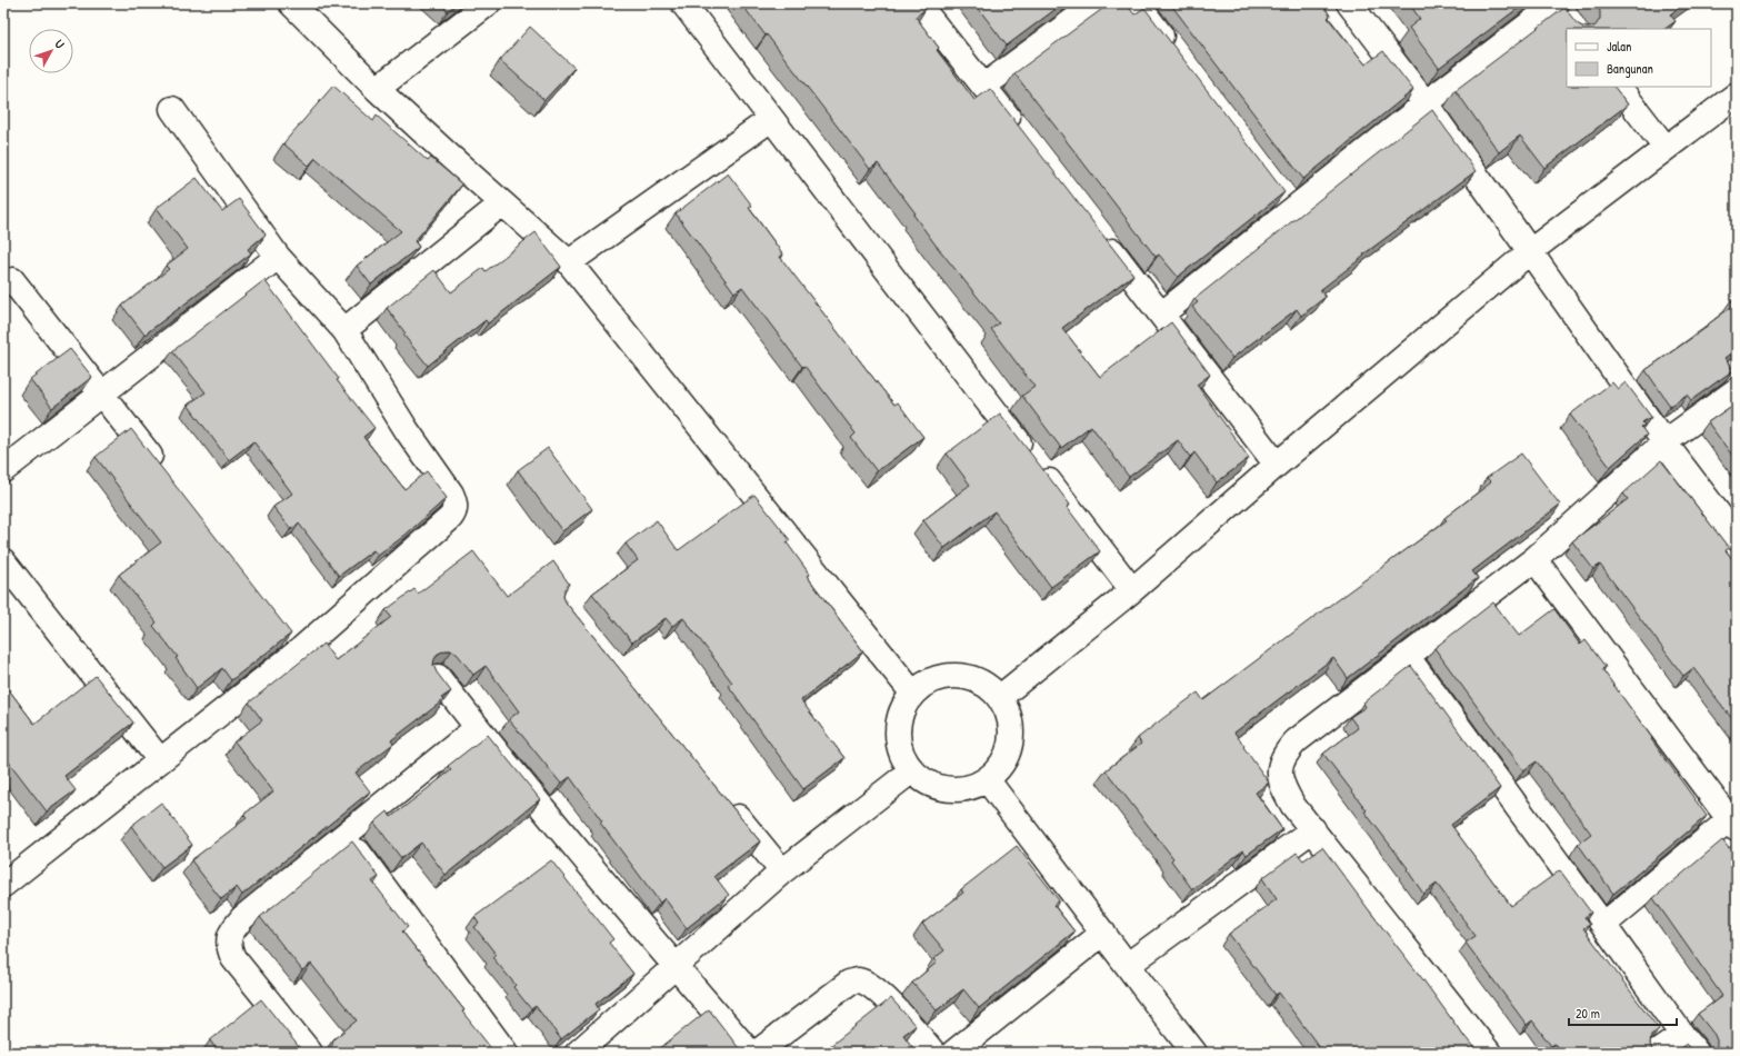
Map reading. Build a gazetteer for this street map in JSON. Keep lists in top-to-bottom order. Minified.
{"legend":["Jalan","Bangunan"],"scale_bar":"20 m","north":"top right"}
